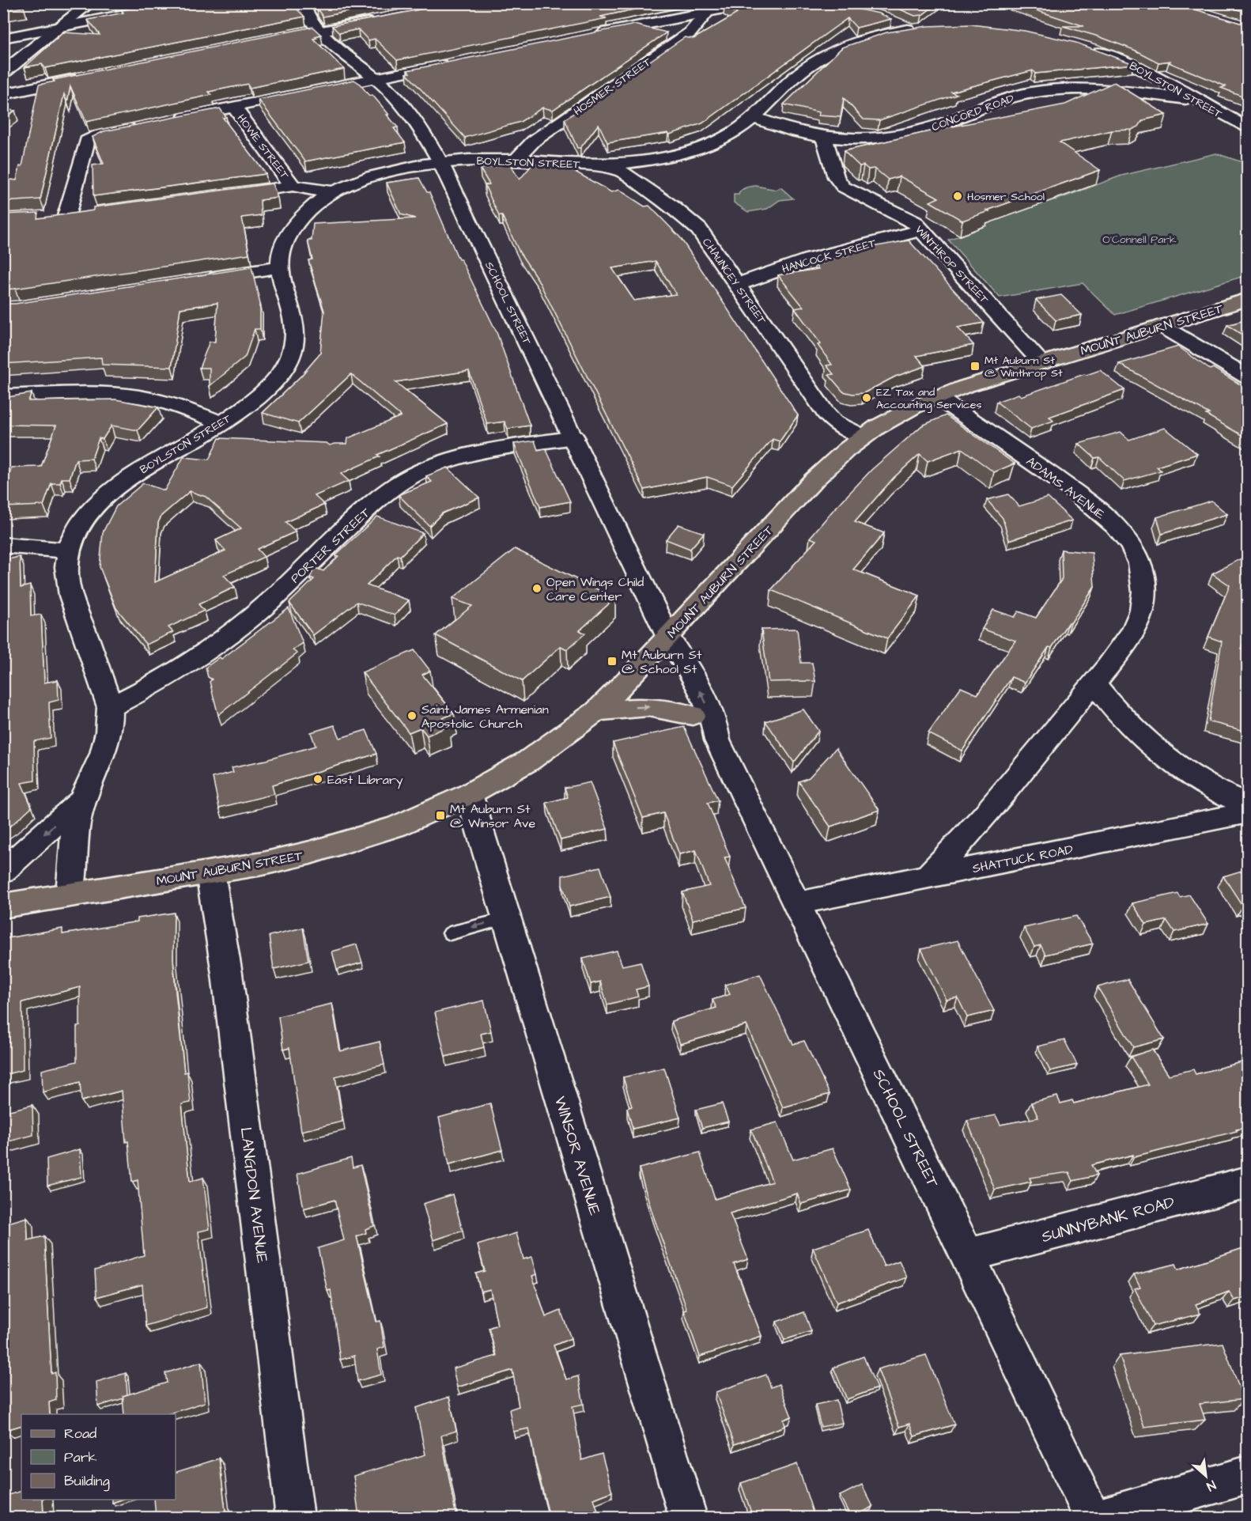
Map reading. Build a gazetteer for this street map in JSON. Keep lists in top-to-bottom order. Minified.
{"streets":{"main road":["MOUNT AUBURN STREET"],"street":["HOSMER STREET","BOYLSTON STREET","CONCORD ROAD","HOWE STREET","HANCOCK STREET","WINTHROP STREET","CHAUNCEY STREET","SCHOOL STREET","ADAMS AVENUE","PORTER STREET","SHATTUCK ROAD","WINSOR AVENUE","LANGDON AVENUE","SUNNYBANK ROAD"]},"crossings":[["HOSMER STREET","BOYLSTON STREET"],["BOYLSTON STREET","CONCORD ROAD"],["BOYLSTON STREET","CHAUNCEY STREET"],["BOYLSTON STREET","SCHOOL STREET"],["BOYLSTON STREET","MOUNT AUBURN STREET"],["BOYLSTON STREET","PORTER STREET"],["CONCORD ROAD","WINTHROP STREET"],["HANCOCK STREET","WINTHROP STREET"],["HANCOCK STREET","CHAUNCEY STREET"],["WINTHROP STREET","MOUNT AUBURN STREET"],["CHAUNCEY STREET","MOUNT AUBURN STREET"],["SCHOOL STREET","MOUNT AUBURN STREET"],["SCHOOL STREET","PORTER STREET"],["SCHOOL STREET","SHATTUCK ROAD"],["SCHOOL STREET","SUNNYBANK ROAD"],["MOUNT AUBURN STREET","ADAMS AVENUE"],["MOUNT AUBURN STREET","WINSOR AVENUE"],["MOUNT AUBURN STREET","LANGDON AVENUE"],["ADAMS AVENUE","SHATTUCK ROAD"]],"parks":["O'Connell Park"],"places":{"other":["Hosmer School","EZ Tax and Accounting Services","Open Wings Child Care Center","Saint James Armenian Apostolic Church","East Library"],"transit":["Mt Auburn St @ Winthrop St","Mt Auburn St @ School St","Mt Auburn St @ Winsor Ave"]},"legend":["Road","Park","Building"],"north":"bottom right"}
